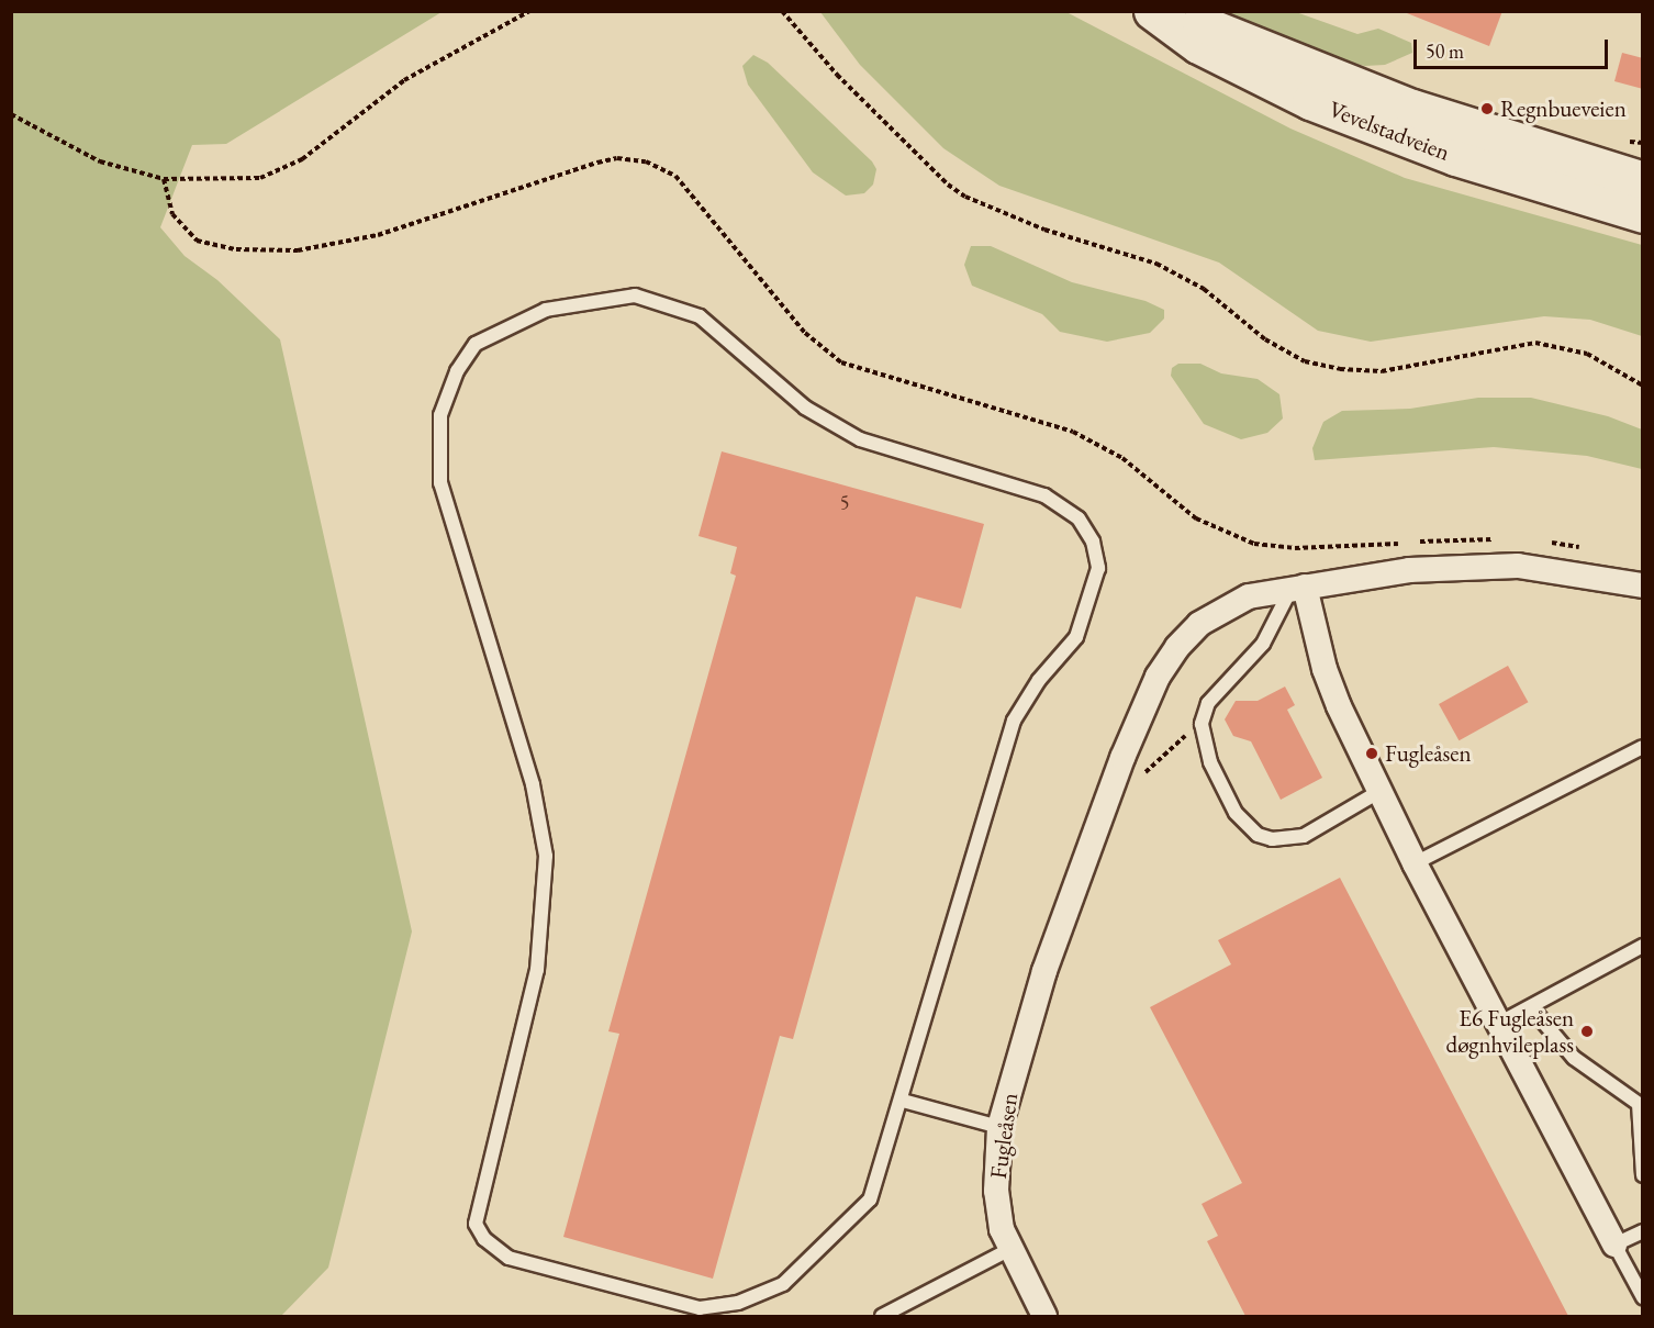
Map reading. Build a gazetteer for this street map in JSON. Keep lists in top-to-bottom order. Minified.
{"streets":{"main road":["Vevelstadveien"],"street":["Fugleåsen"]},"places":["Regnbueveien","Fugleåsen","E6 Fugleåsen døgnhvileplass"],"house_numbers":["5"],"scale_bar":"50 m"}
